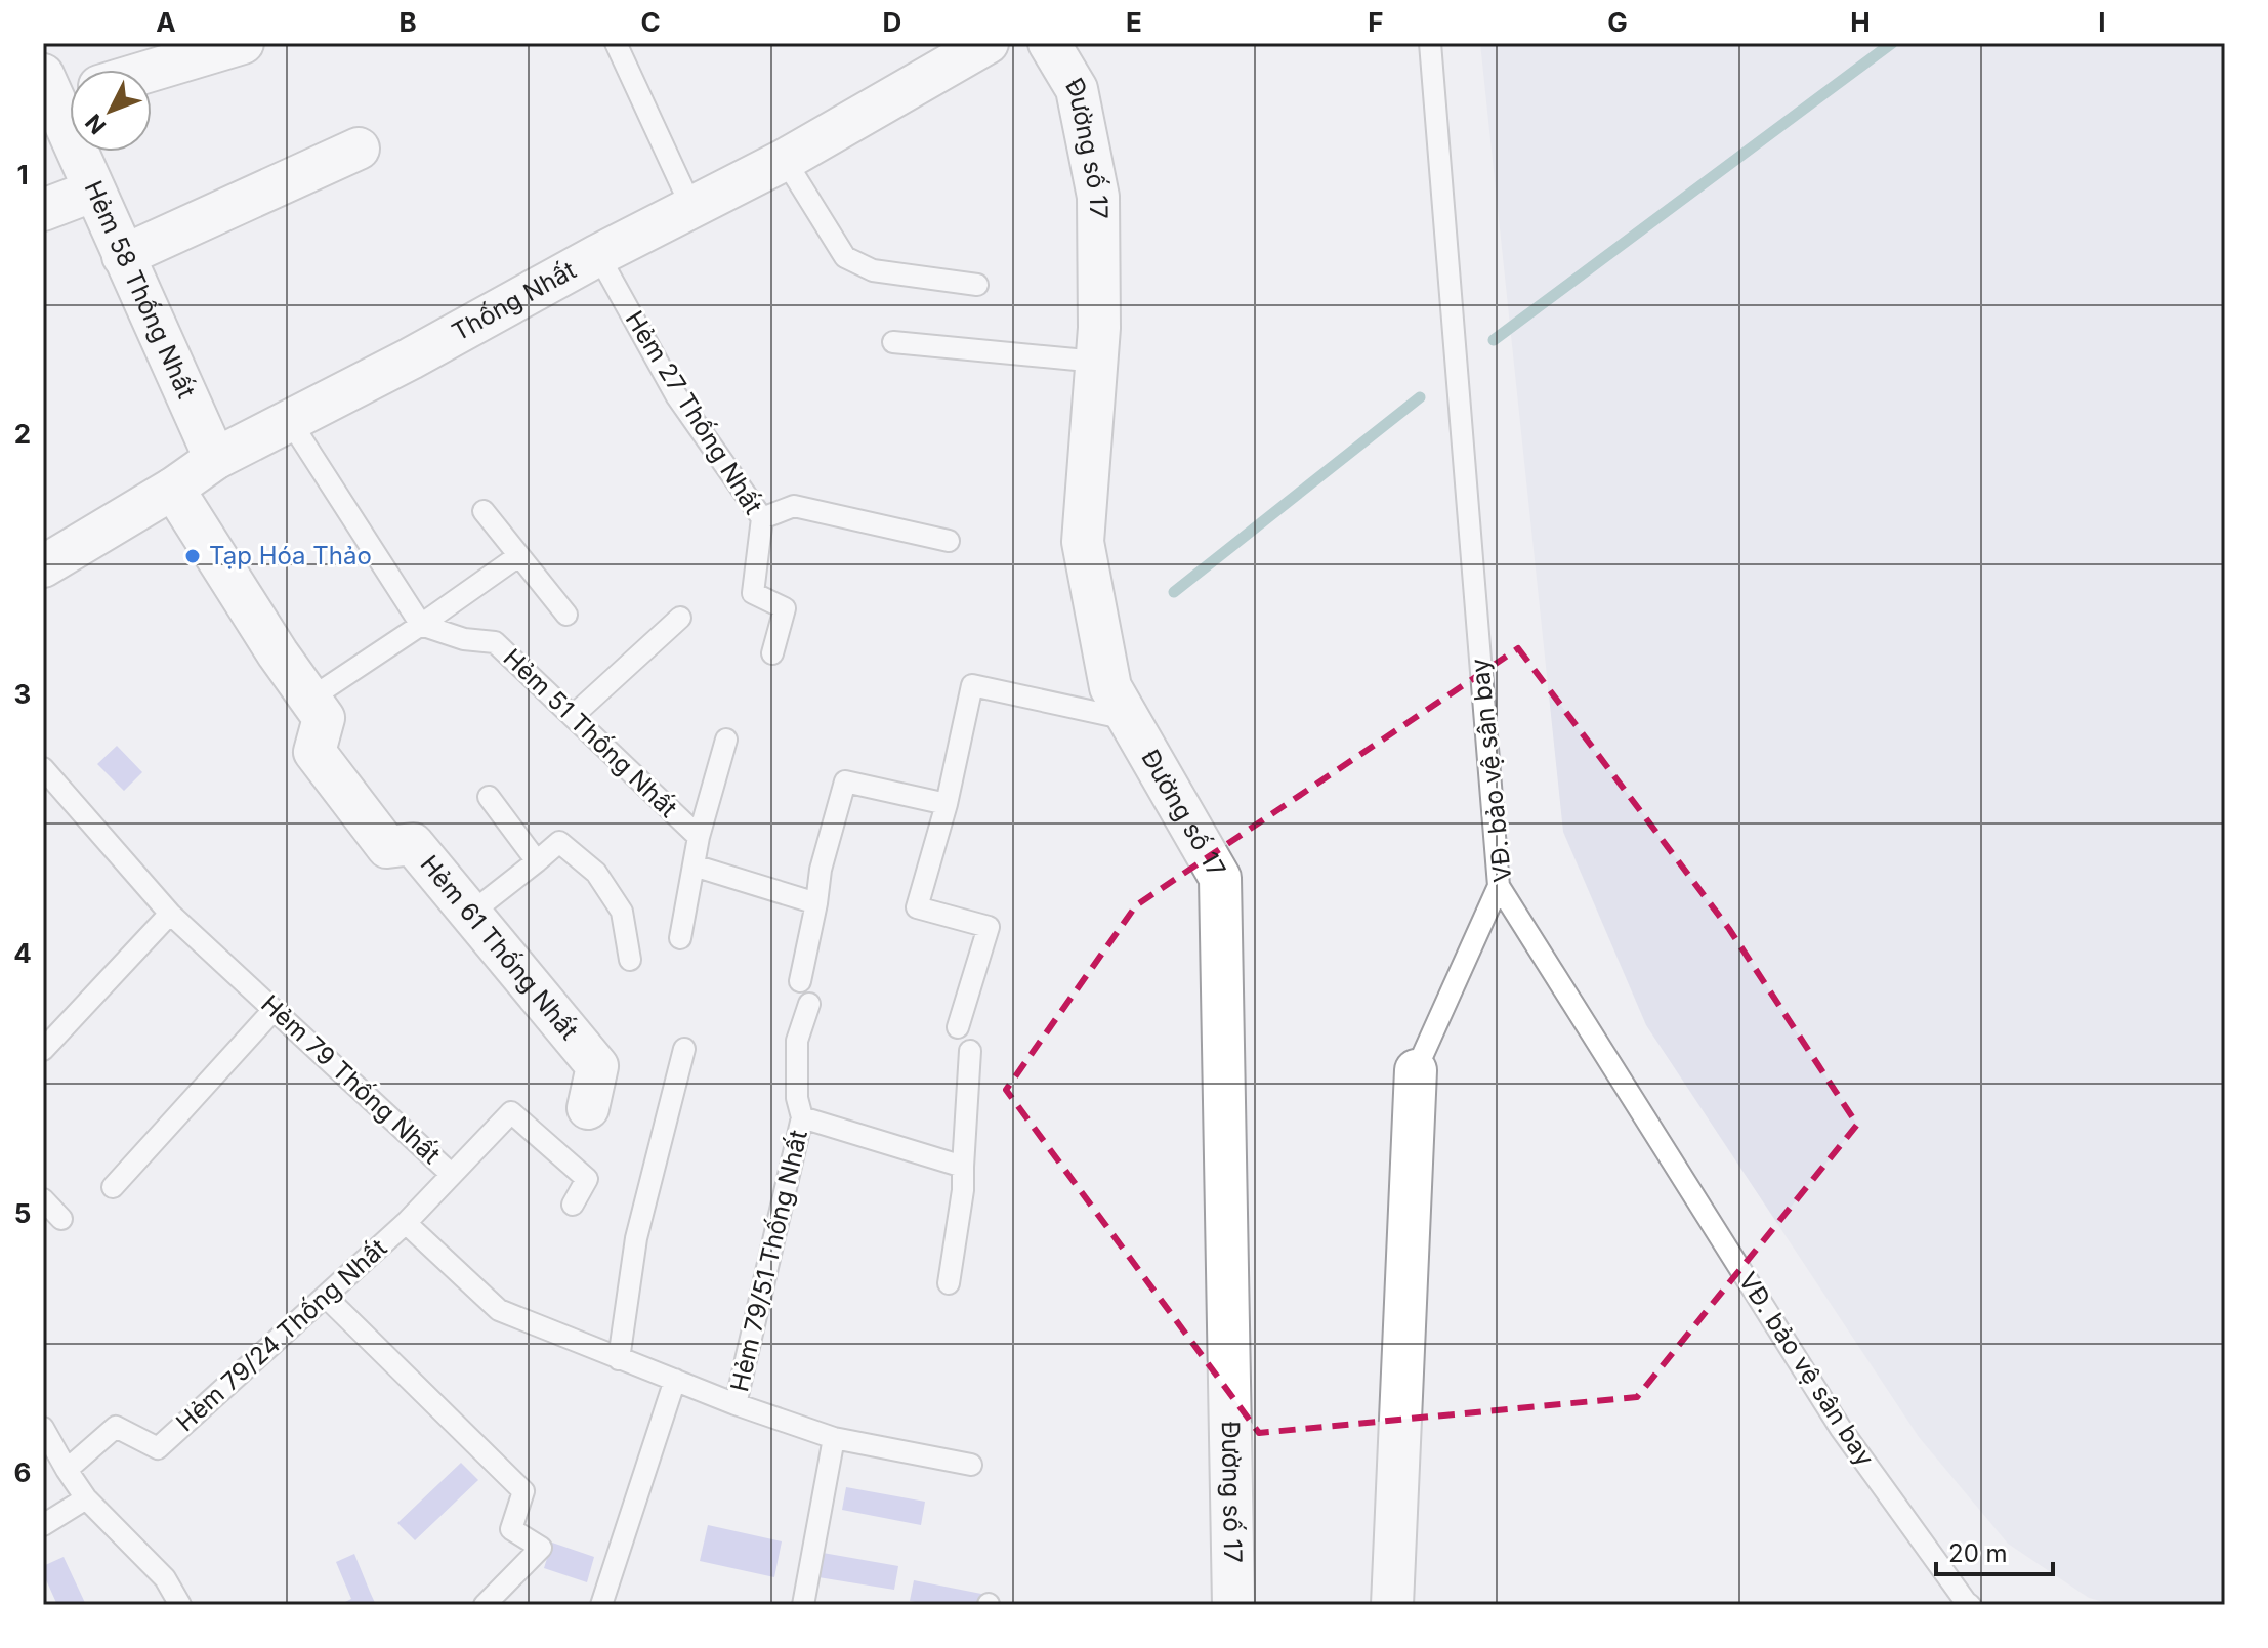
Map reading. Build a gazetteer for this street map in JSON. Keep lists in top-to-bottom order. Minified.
{"streets":{"street":["Đường số 17","Hẻm 58 Thống Nhất","Thống Nhất","Hẻm 61 Thống Nhất"],"lane":["Hẻm 27 Thống Nhất","Hẻm 51 Thống Nhất","VĐ. bảo vệ sân bay","Hẻm 79 Thống Nhất","Hẻm 79/51 Thống Nhất","Hẻm 79/24 Thống Nhất"]},"crossings":[["Hẻm 58 Thống Nhất","Thống Nhất"],["Thống Nhất","Hẻm 27 Thống Nhất"],["Thống Nhất","Hẻm 61 Thống Nhất"],["Hẻm 79 Thống Nhất","Hẻm 79/24 Thống Nhất"]],"places":["Tạp Hóa Thảo"],"scale_bar":"20 m","north":"bottom left","grid":{"columns":["A","B","C","D","E","F","G","H","I"],"rows":["1","2","3","4","5","6"]}}
